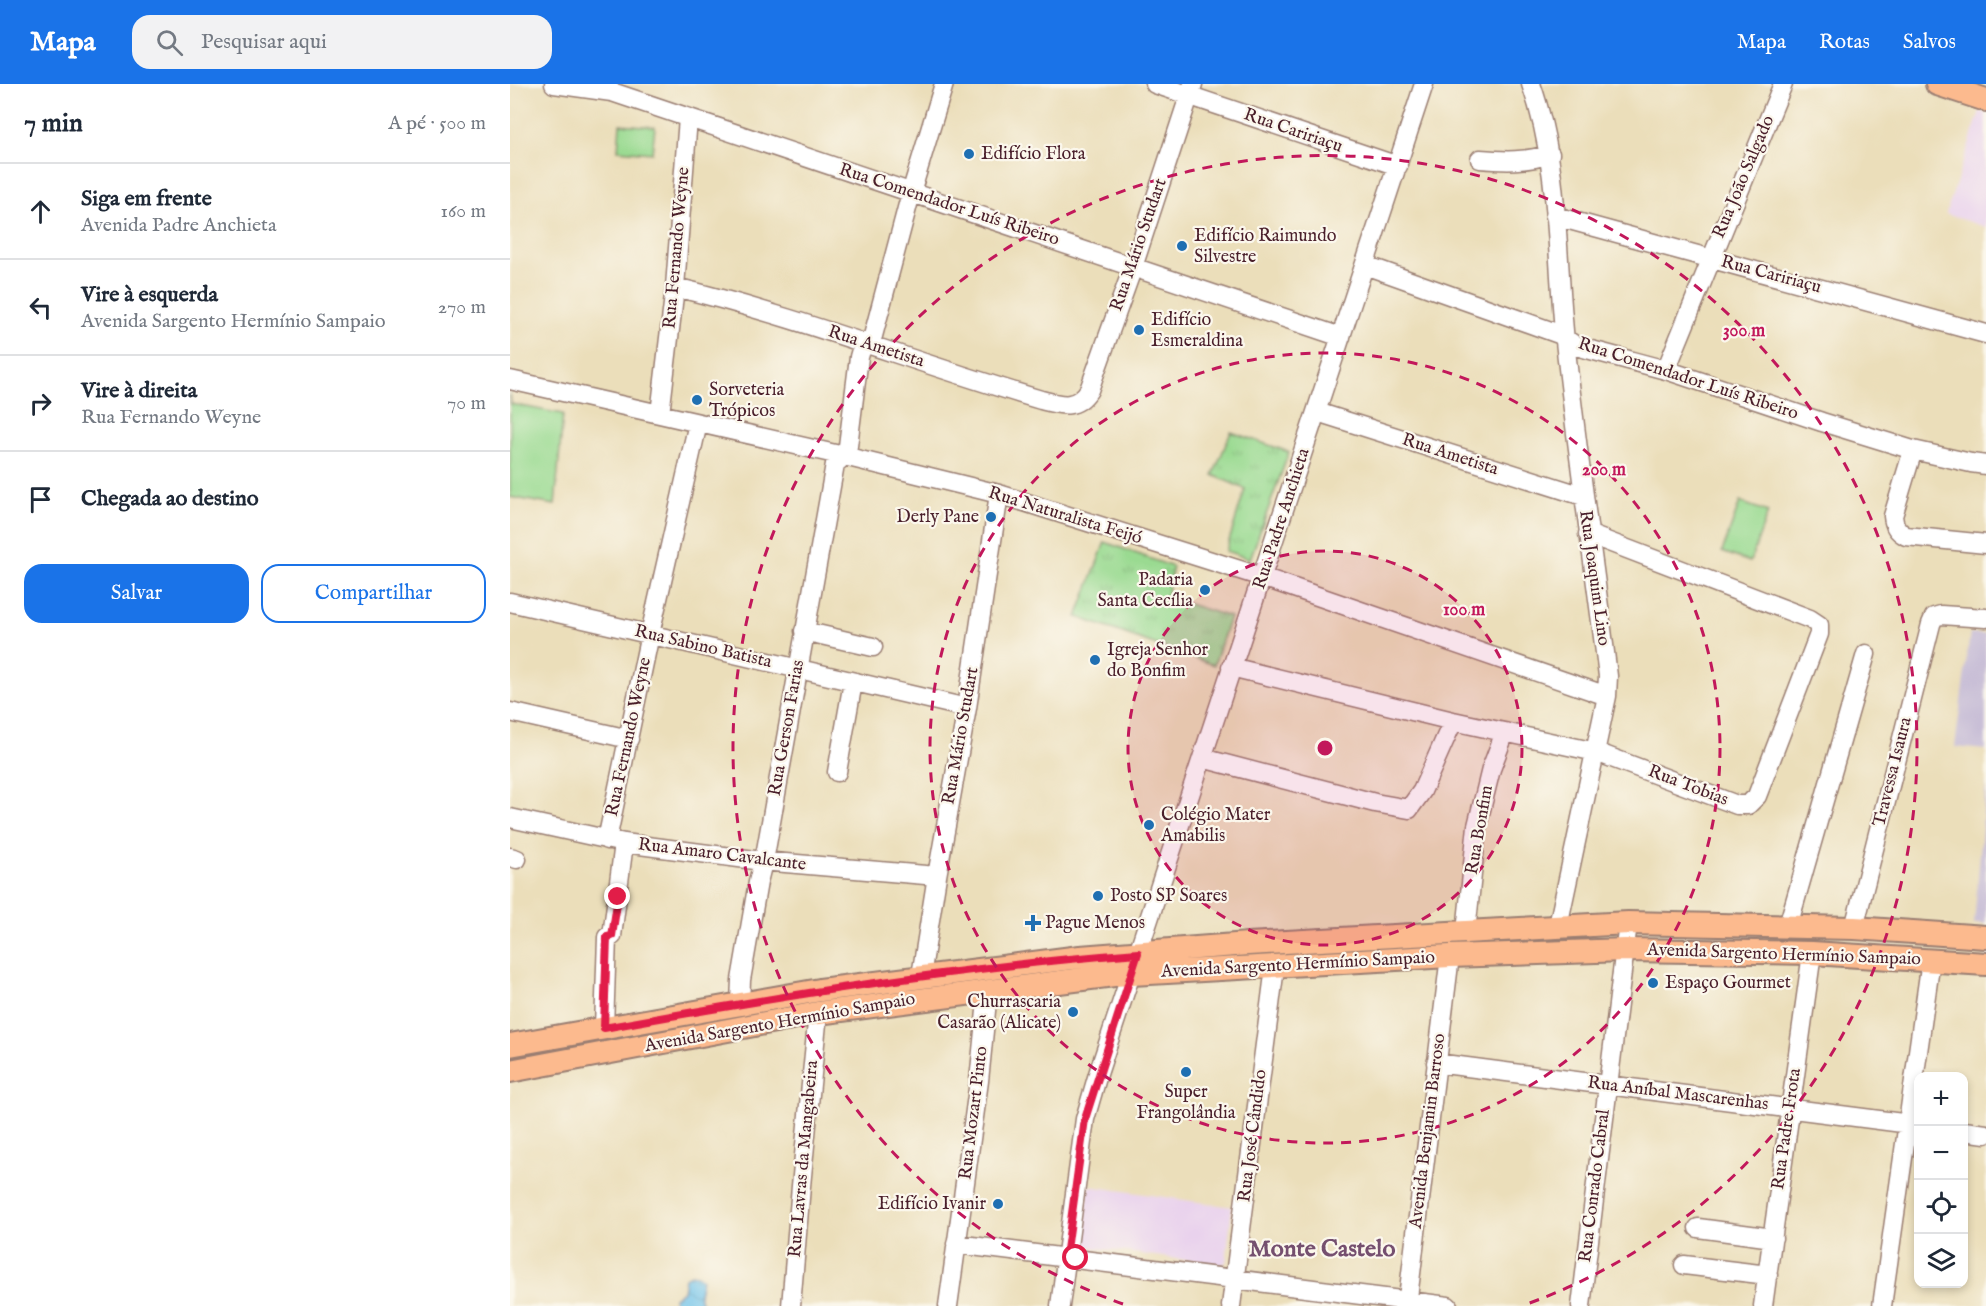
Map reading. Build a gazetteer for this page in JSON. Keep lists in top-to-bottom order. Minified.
{"streets":{"main road":["Avenida Sargento Hermínio Sampaio"],"street":["Rua Caririaçu","Rua João Salgado","Rua Comendador Luís Ribeiro","Rua Mário Studart","Rua Fernando Weyne","Rua Ametista","Rua Naturalista Feijó","Rua Padre Anchieta","Rua Joaquim Lino","Rua Sabino Batista","Rua Gerson Farias","Travessa Isaura","Rua Tobias","Rua Bonfim","Rua Amaro Cavalcante","Rua Aníbal Mascarenhas","Rua Mozart Pinto","Rua Padre Frota","Avenida Benjamin Barroso","Rua José Cândido","Rua Lavras da Mangabeira","Rua Conrado Cabral"]},"crossings":[["Rua Caririaçu","Rua João Salgado"],["Rua Caririaçu","Rua Mário Studart"],["Rua Caririaçu","Rua Padre Anchieta"],["Rua Caririaçu","Rua Joaquim Lino"],["Rua João Salgado","Rua Comendador Luís Ribeiro"],["Rua Comendador Luís Ribeiro","Rua Mário Studart"],["Rua Comendador Luís Ribeiro","Rua Fernando Weyne"],["Rua Comendador Luís Ribeiro","Rua Padre Anchieta"],["Rua Comendador Luís Ribeiro","Rua Joaquim Lino"],["Rua Comendador Luís Ribeiro","Rua Gerson Farias"],["Rua Mário Studart","Rua Ametista"],["Rua Mário Studart","Rua Naturalista Feijó"],["Rua Mário Studart","Rua Sabino Batista"],["Rua Mário Studart","Rua Amaro Cavalcante"],["Rua Mário Studart","Avenida Sargento Hermínio Sampaio"],["Rua Fernando Weyne","Rua Ametista"],["Rua Fernando Weyne","Rua Naturalista Feijó"],["Rua Fernando Weyne","Rua Sabino Batista"],["Rua Fernando Weyne","Rua Amaro Cavalcante"],["Rua Fernando Weyne","Avenida Sargento Hermínio Sampaio"],["Rua Ametista","Rua Padre Anchieta"],["Rua Ametista","Rua Joaquim Lino"],["Rua Ametista","Rua Gerson Farias"],["Rua Naturalista Feijó","Rua Padre Anchieta"],["Rua Naturalista Feijó","Rua Joaquim Lino"],["Rua Naturalista Feijó","Rua Gerson Farias"],["Rua Padre Anchieta","Rua Tobias"],["Rua Padre Anchieta","Avenida Sargento Hermínio Sampaio"],["Rua Joaquim Lino","Rua Tobias"],["Rua Joaquim Lino","Avenida Sargento Hermínio Sampaio"],["Rua Sabino Batista","Rua Gerson Farias"],["Rua Gerson Farias","Rua Amaro Cavalcante"],["Rua Gerson Farias","Avenida Sargento Hermínio Sampaio"],["Travessa Isaura","Avenida Sargento Hermínio Sampaio"],["Rua Tobias","Rua Bonfim"],["Rua Bonfim","Avenida Sargento Hermínio Sampaio"],["Avenida Sargento Hermínio Sampaio","Rua Mozart Pinto"],["Avenida Sargento Hermínio Sampaio","Rua Padre Frota"],["Avenida Sargento Hermínio Sampaio","Avenida Benjamin Barroso"],["Avenida Sargento Hermínio Sampaio","Rua José Cândido"],["Avenida Sargento Hermínio Sampaio","Rua Lavras da Mangabeira"],["Avenida Sargento Hermínio Sampaio","Rua Conrado Cabral"],["Rua Aníbal Mascarenhas","Rua Padre Frota"],["Rua Aníbal Mascarenhas","Avenida Benjamin Barroso"],["Rua Aníbal Mascarenhas","Rua Conrado Cabral"]],"districts":["Monte Castelo"],"places":{"other":["Edifício Flora","Edifício Raimundo Silvestre","Edifício Esmeraldina","Sorveteria Trópicos","Derly Pane","Padaria Santa Cecília","Igreja Senhor do Bonfim","Colégio Mater Amabilis","Posto SP Soares","Espaço Gourmet","Churrascaria Casarão (Alicate)","Super Frangolândia","Edifício Ivanir"],"health":["Pague Menos"]},"page":{"header":"Mapa","search":"Pesquisar aqui","nav":["Mapa","Rotas","Salvos"],"heading":["7 min","A pé · 500 m"],"list":[["Siga em frente","Avenida Padre Anchieta","160 m"],["Vire à esquerda","Avenida Sargento Hermínio Sampaio","270 m"],["Vire à direita","Rua Fernando Weyne","70 m"],"Chegada ao destino"],"buttons":["Salvar","Compartilhar"],"map_buttons":["+","−"]},"rings":["300 m","200 m","100 m"]}
